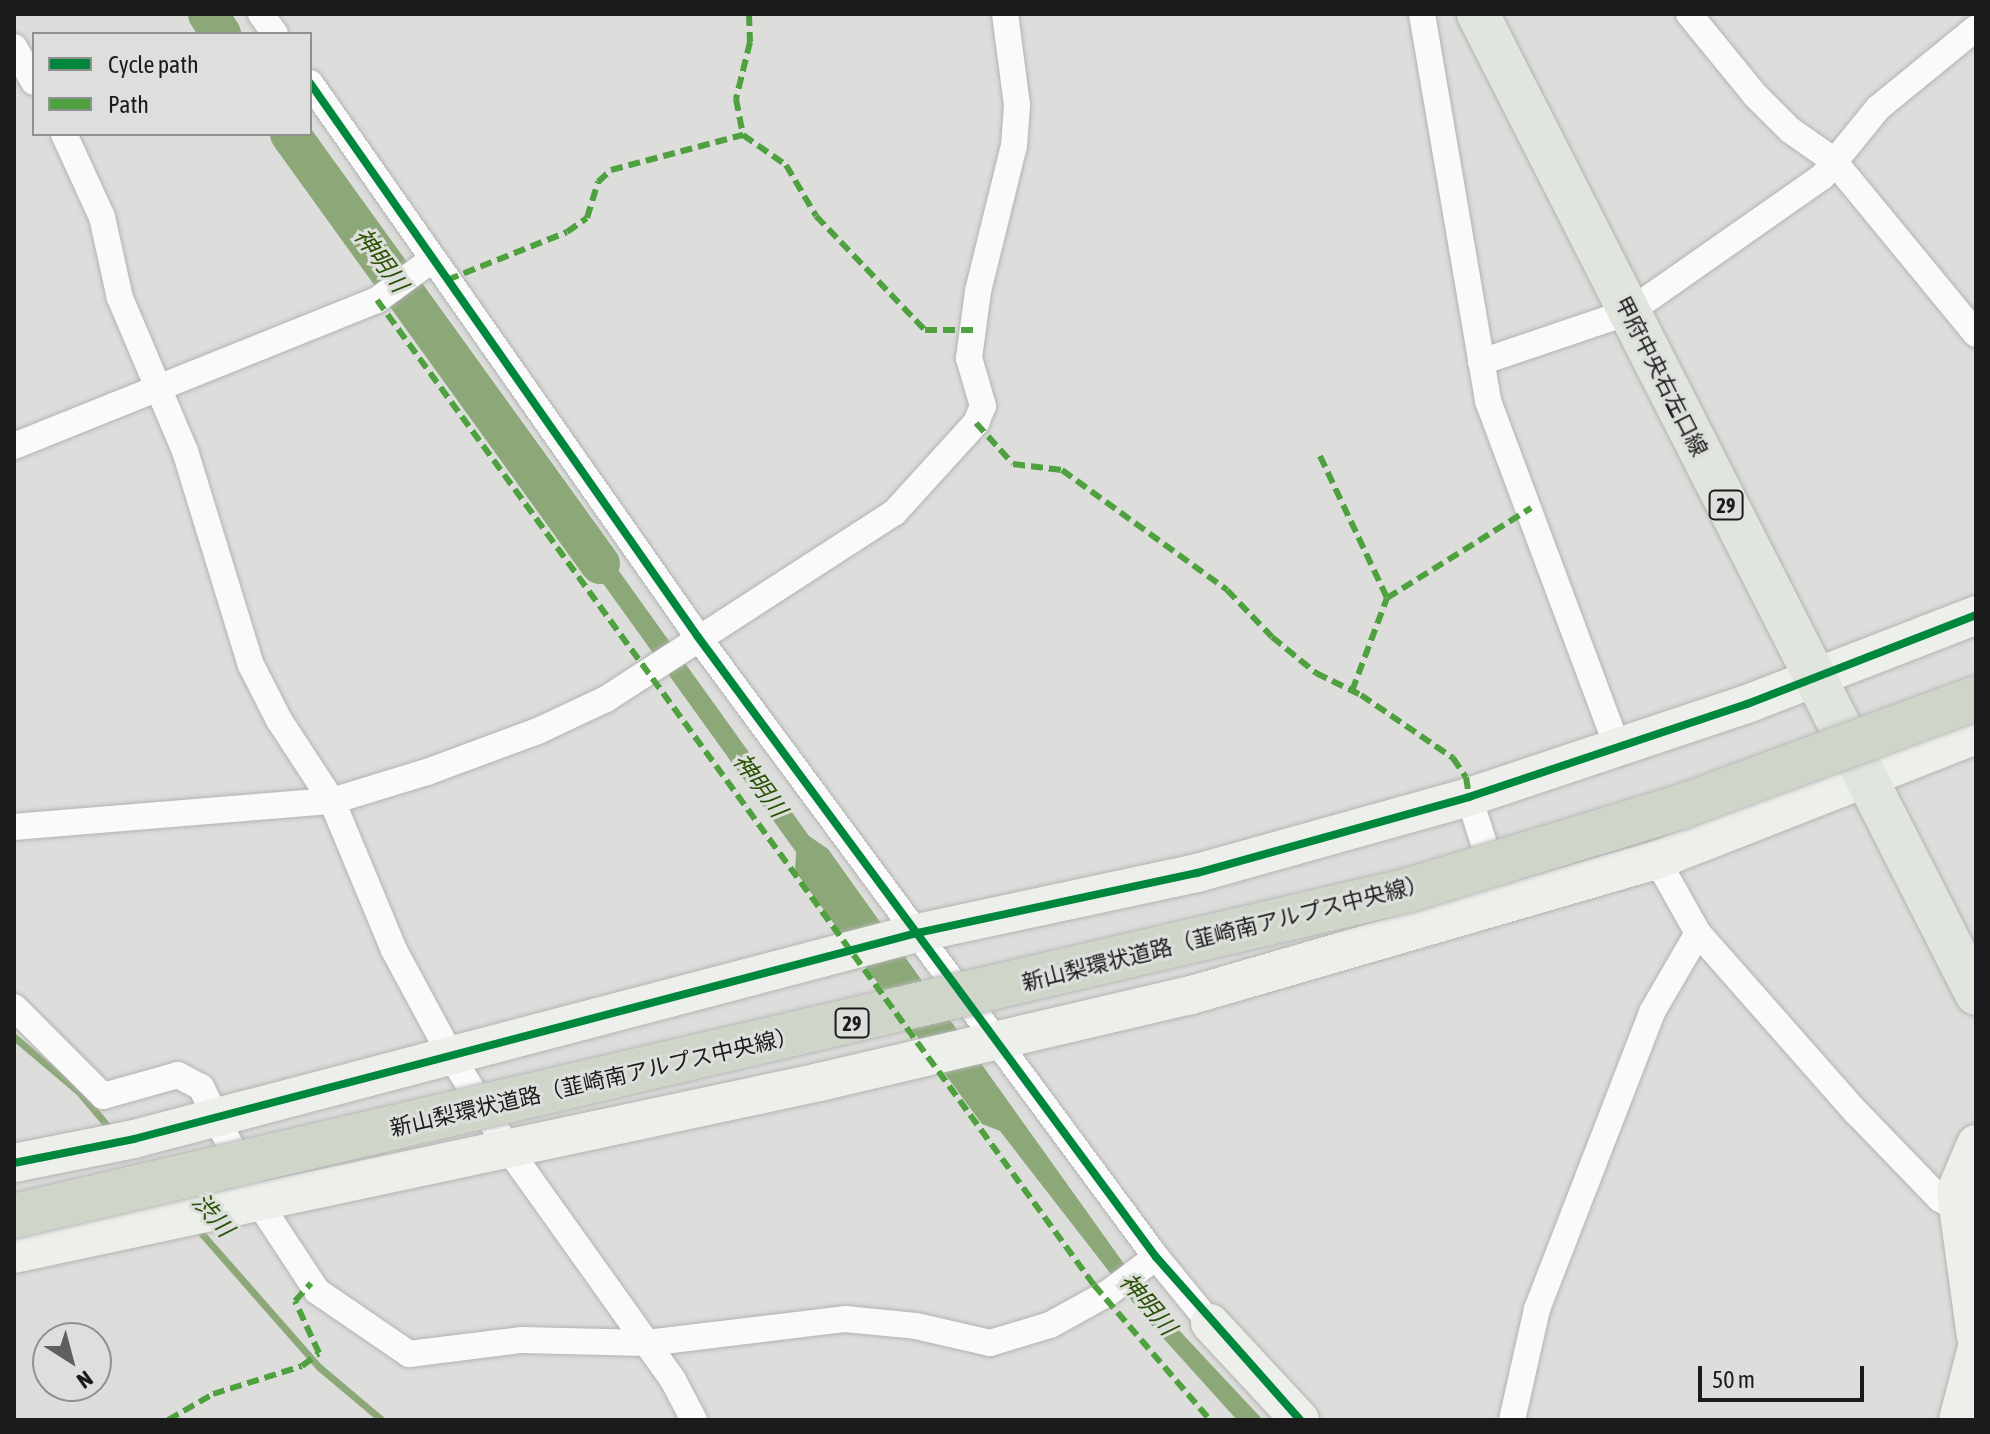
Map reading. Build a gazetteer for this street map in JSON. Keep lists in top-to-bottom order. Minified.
{"streets":{"highway":["29","新山梨環状道路（韮崎南アルプス中央線）"],"main road":["甲府中央右左口線"]},"water":["神明川","渋川"],"legend":["Cycle path","Path"],"scale_bar":"50 m","north":"bottom right"}
